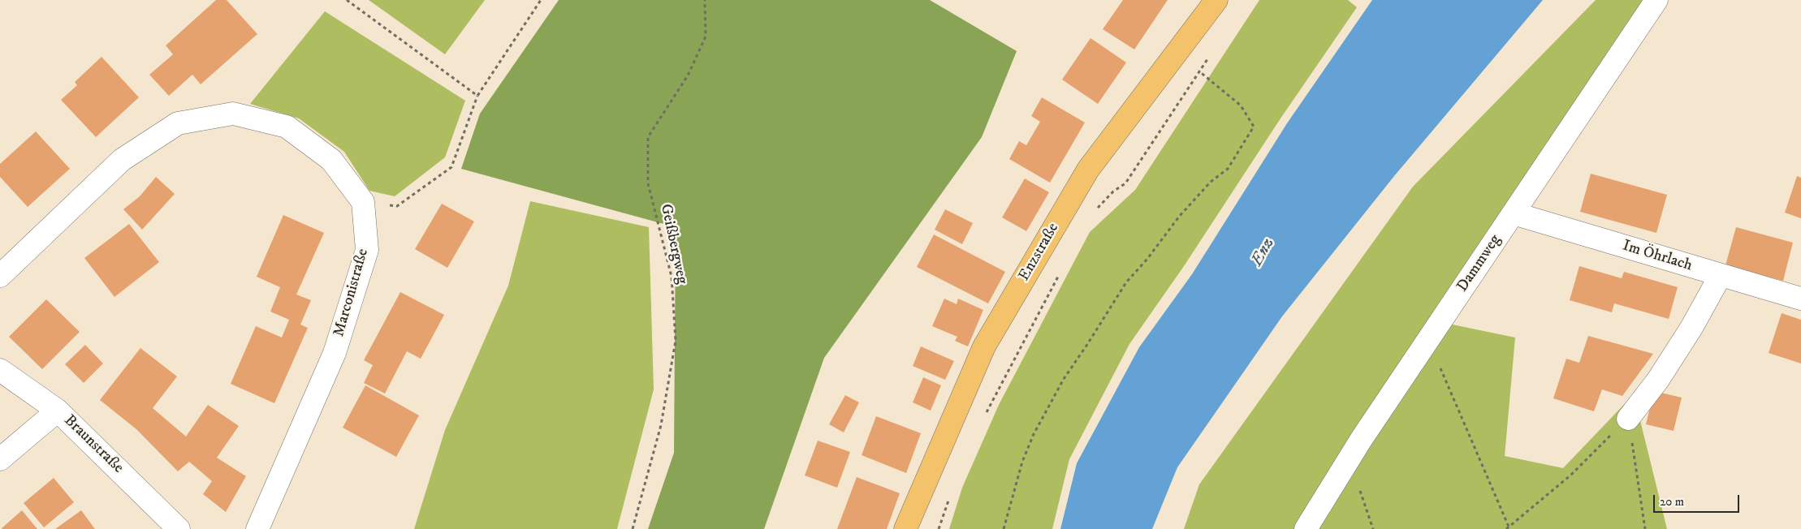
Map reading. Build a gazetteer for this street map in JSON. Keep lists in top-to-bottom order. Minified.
{"streets":{"main road":["Enzstraße"],"street":["Im Öhrlach","Dammweg","Marconistraße","Braunstraße"],"path":["Geißbergweg"]},"crossings":[["Im Öhrlach","Dammweg"]],"water":["Enz"],"scale_bar":"20 m"}
